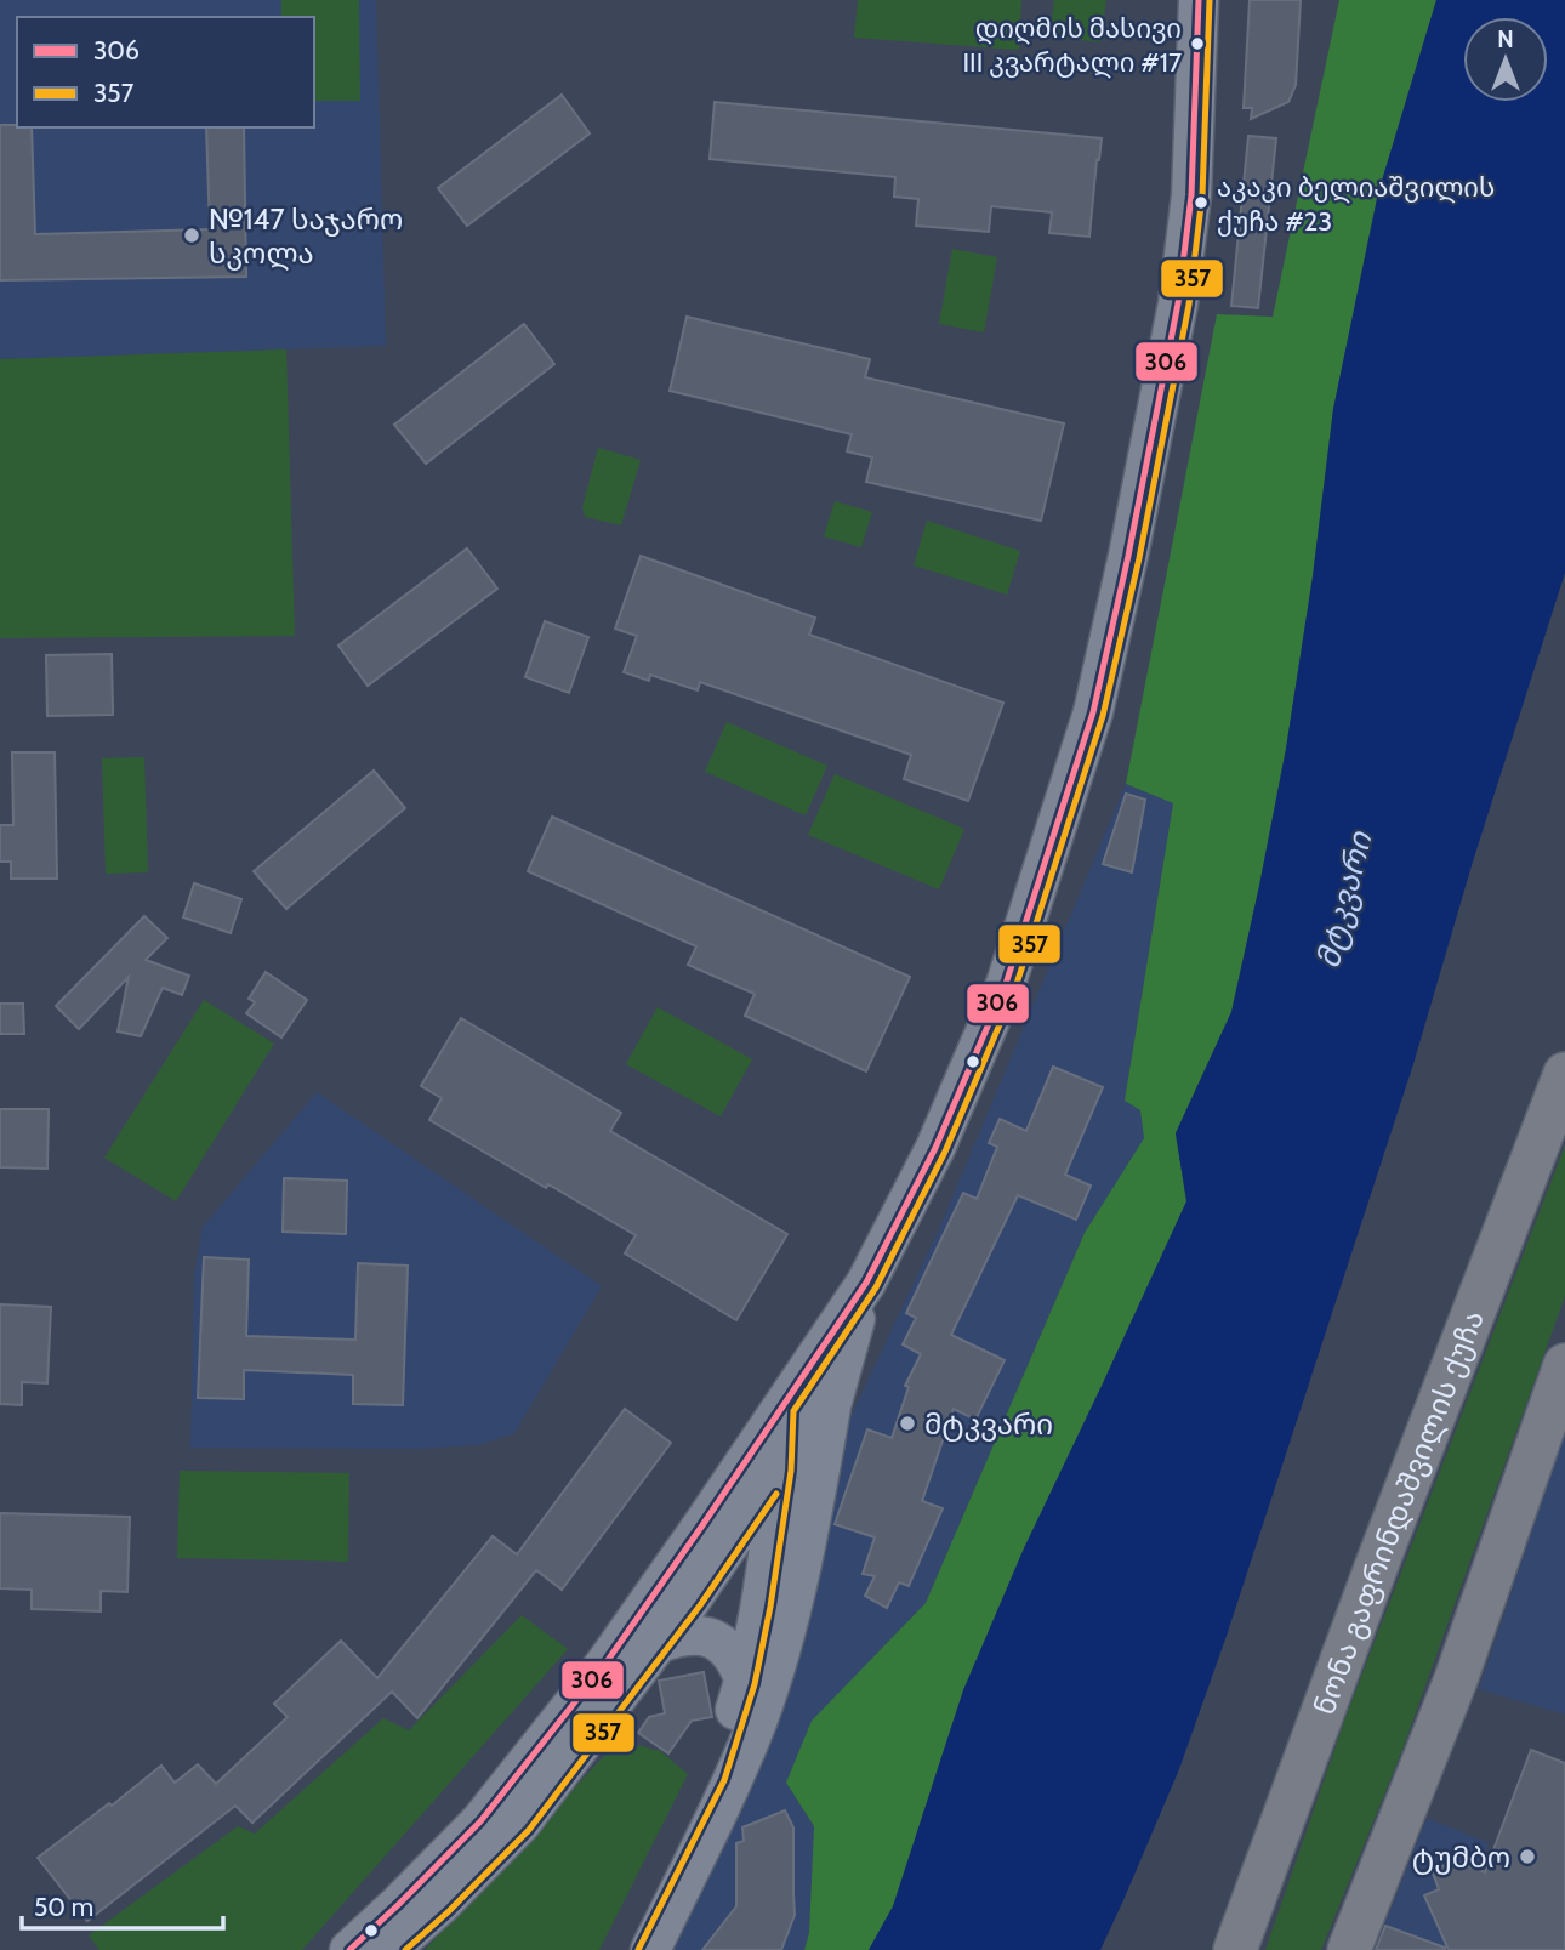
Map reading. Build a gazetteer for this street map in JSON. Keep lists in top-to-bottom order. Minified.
{"streets":{"main road":["ნონა გაფრინდაშვილის ქუჩა"]},"water":["მტკვარი"],"places":["დიღმის მასივი III კვარტალი #17","აკაკი ბელიაშვილის ქუჩა #23","№147 საჯარო სკოლა","მტკვარი","ტუმბო"],"lines":["transit line 306","transit line 357"],"legend":["306","357"],"scale_bar":"50 m","north":"top"}
